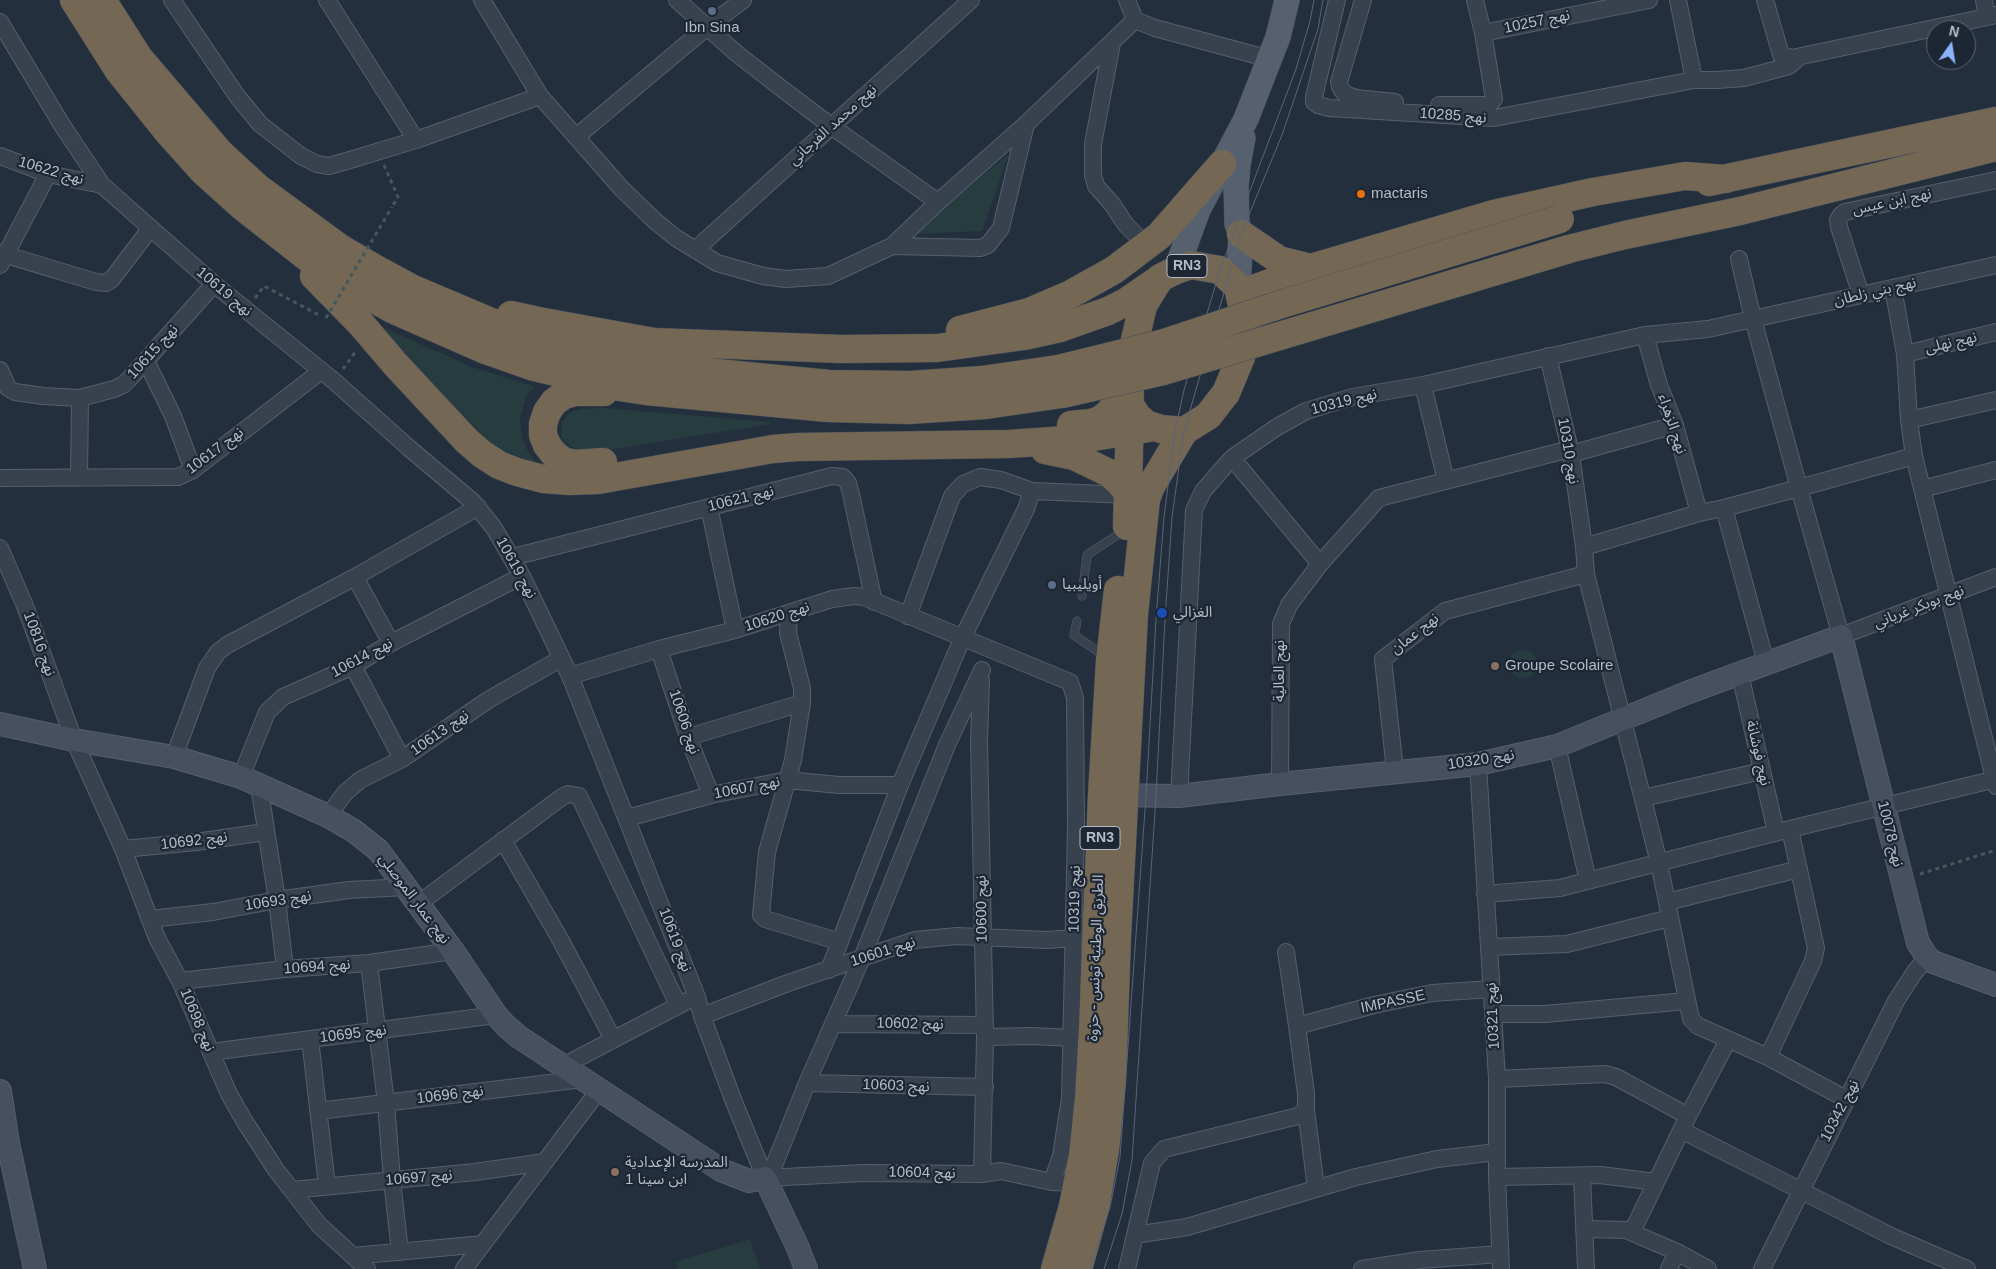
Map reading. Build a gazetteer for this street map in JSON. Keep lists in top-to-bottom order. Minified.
{"streets":{"highway":["RN3","الطريق الوطنية تونس - حزوة"],"street":["نهج 10257","نهج 10285","نهج محمد الفرجاني","نهج 10622","نهج ابن عيس","نهج 10619","نهج بني زلطان","نهج نهلى","نهج 10615","نهج 10319","نهج الزهراء","نهج 10617","نهج 10310","نهج 10621","نهج بوبكر غرياني","نهج 10620","نهج عمان","نهج 10816","نهج 10614","نهج العالية","نهج 10606","نهج 10613","نهج فوشانة","نهج 10320","نهج 10607","نهج 10078","نهج 10692","نهج عمار الموصلي","نهج 10693","نهج 10600","نهج 10601","نهج 10694","IMPASSE","نهج 10321","نهج 10698","نهج 10602","نهج 10695","نهج 10603","نهج 10696","نهج 10342","نهج 10604","نهج 10697"]},"crossings":[["نهج 10622","نهج 10619"],["نهج ابن عيس","نهج بني زلطان"],["RN3","الطريق الوطنية تونس - حزوة"],["نهج 10619","نهج 10615"],["نهج 10619","نهج 10617"],["نهج 10619","نهج 10621"],["نهج 10619","نهج 10620"],["نهج 10619","نهج 10614"],["نهج 10619","نهج 10613"],["نهج 10619","نهج 10607"],["نهج 10619","نهج عمار الموصلي"],["نهج 10619","نهج 10601"],["نهج 10619","نهج 10604"],["نهج بني زلطان","نهج 10319"],["نهج 10319","نهج الزهراء"],["نهج 10319","نهج 10310"],["نهج 10319","نهج 10620"],["نهج 10319","نهج 10320"],["نهج 10319","نهج 10600"],["نهج 10319","نهج 10601"],["نهج 10319","الطريق الوطنية تونس - حزوة"],["نهج 10319","نهج 10602"],["نهج 10319","نهج 10604"],["نهج الزهراء","نهج العالية"],["نهج 10310","نهج عمان"],["نهج 10310","نهج العالية"],["نهج 10310","نهج فوشانة"],["نهج 10310","نهج 10320"],["نهج 10310","نهج 10342"],["نهج 10621","نهج 10620"],["نهج بوبكر غرياني","نهج 10320"],["نهج بوبكر غرياني","نهج 10078"],["نهج 10620","نهج 10606"],["نهج 10620","نهج 10600"],["نهج عمان","نهج 10320"],["نهج 10816","نهج عمار الموصلي"],["نهج 10816","نهج 10698"],["نهج 10614","نهج عمار الموصلي"],["نهج العالية","نهج 10320"],["نهج 10606","نهج 10607"],["نهج 10613","نهج عمار الموصلي"],["نهج فوشانة","نهج 10320"],["نهج 10320","نهج 10078"],["نهج 10320","الطريق الوطنية تونس - حزوة"],["نهج 10320","نهج 10321"],["نهج 10078","نهج 10342"],["نهج 10692","نهج 10698"],["نهج عمار الموصلي","نهج 10693"],["نهج عمار الموصلي","نهج 10694"],["نهج عمار الموصلي","نهج 10698"],["نهج عمار الموصلي","نهج 10695"],["نهج عمار الموصلي","نهج 10696"],["نهج عمار الموصلي","نهج 10604"],["نهج 10693","نهج 10698"],["نهج 10600","نهج 10601"],["نهج 10600","نهج 10602"],["نهج 10600","نهج 10603"],["نهج 10600","نهج 10604"],["الطريق الوطنية تونس - حزوة","نهج 10604"],["نهج 10694","نهج 10698"],["IMPASSE","نهج 10321"],["نهج 10698","نهج 10695"],["نهج 10698","نهج 10697"]],"places":["Ibn Sina","mactaris","أويليبيا","الغزالي","Groupe Scolaire","المدرسة الإعدادية ابن سينا 1"],"north":"top"}
